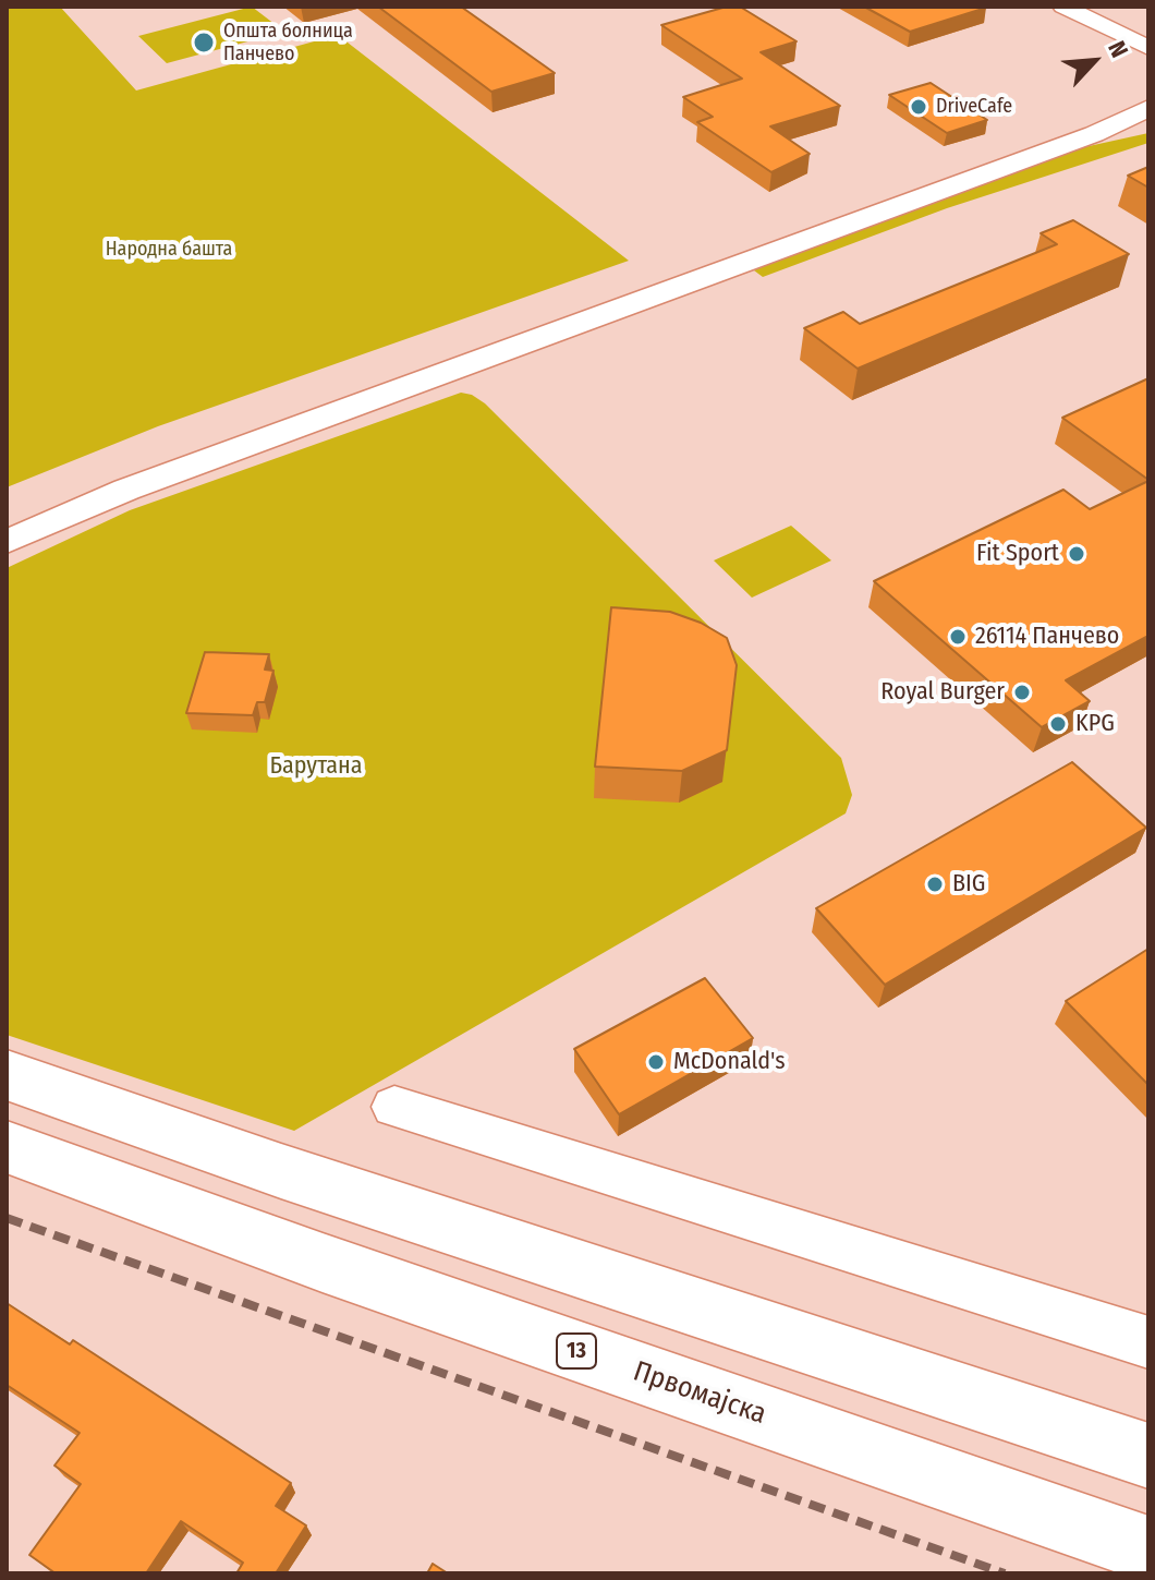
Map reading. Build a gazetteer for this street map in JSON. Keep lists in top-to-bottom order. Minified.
{"streets":{"main road":["13","Првомајска"]},"parks":["Народна башта","Барутана"],"places":["Општа болница Панчево","DriveCafe","Fit Sport","26114 Панчево","Royal Burger","KPG","BIG","McDonald's"],"north":"top right"}
